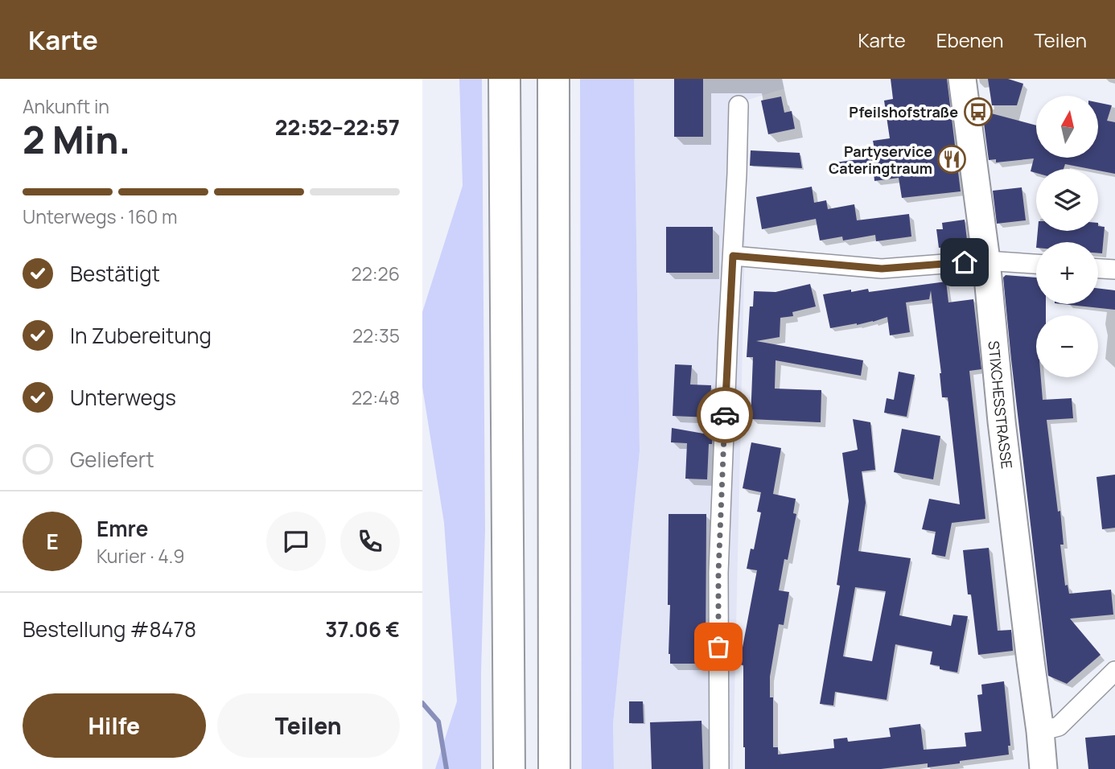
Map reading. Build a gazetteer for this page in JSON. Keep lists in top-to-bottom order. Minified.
{"streets":{"street":["STIXCHESSTRASSE"]},"places":{"bus stop":["Pfeilshofstraße"],"restaurant":["Partyservice Cateringtraum"]},"north":"top","page":{"header":"Karte","nav":["Karte","Ebenen","Teilen"],"heading":["2 Min.","Ankunft in","22:52–22:57"],"panel":["Emre","Kurier · 4.9","Bestellung #8478","37.06 €"],"map_buttons":["+","−"],"bar":"Unterwegs · 160 m","list":[["Bestätigt","22:26"],["In Zubereitung","22:35"],["Unterwegs","22:48"],"Geliefert"],"round":"E","buttons":["Hilfe","Teilen"]}}
